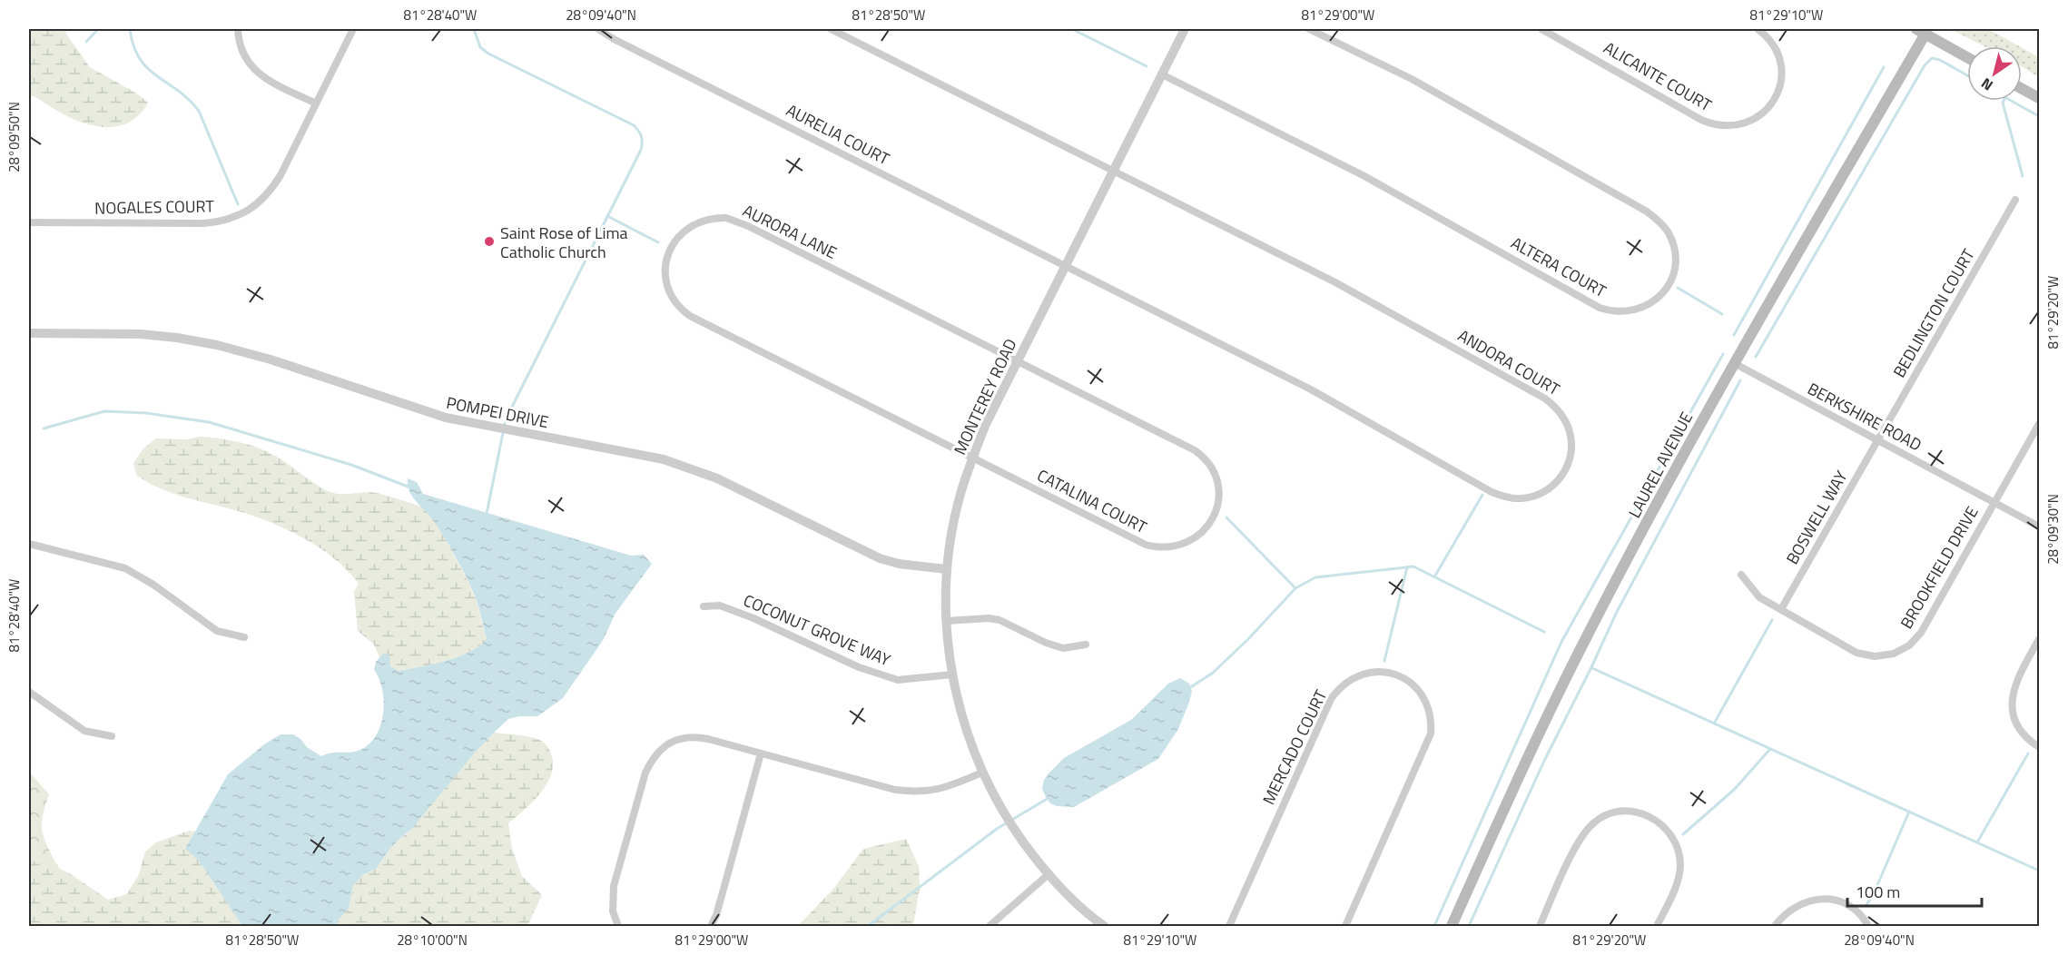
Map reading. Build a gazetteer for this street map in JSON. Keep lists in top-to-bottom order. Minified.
{"streets":{"main road":["LAUREL AVENUE"],"street":["ALICANTE COURT","AURELIA COURT","NOGALES COURT","AURORA LANE","ALTERA COURT","BEDLINGTON COURT","ANDORA COURT","MONTEREY ROAD","POMPEI DRIVE","BERKSHIRE ROAD","CATALINA COURT","BOSWELL WAY","BROOKFIELD DRIVE","COCONUT GROVE WAY","MERCADO COURT"]},"crossings":[["AURELIA COURT","ANDORA COURT"],["AURELIA COURT","MONTEREY ROAD"],["AURORA LANE","MONTEREY ROAD"],["AURORA LANE","CATALINA COURT"],["ALTERA COURT","MONTEREY ROAD"],["BEDLINGTON COURT","BERKSHIRE ROAD"],["BEDLINGTON COURT","BOSWELL WAY"],["ANDORA COURT","MONTEREY ROAD"],["MONTEREY ROAD","POMPEI DRIVE"],["MONTEREY ROAD","CATALINA COURT"],["MONTEREY ROAD","COCONUT GROVE WAY"],["BERKSHIRE ROAD","LAUREL AVENUE"],["BERKSHIRE ROAD","BOSWELL WAY"],["BERKSHIRE ROAD","BROOKFIELD DRIVE"],["BOSWELL WAY","BROOKFIELD DRIVE"]],"places":["Saint Rose of Lima Catholic Church"],"scale_bar":"100 m","north":"bottom left","coordinates":["81°28'40\"W","28°09'40\"N","81°28'50\"W","81°29'00\"W","81°29'10\"W","28°09'50\"N","81°29'20\"W","28°09'30\"N","28°10'00\"N"]}
